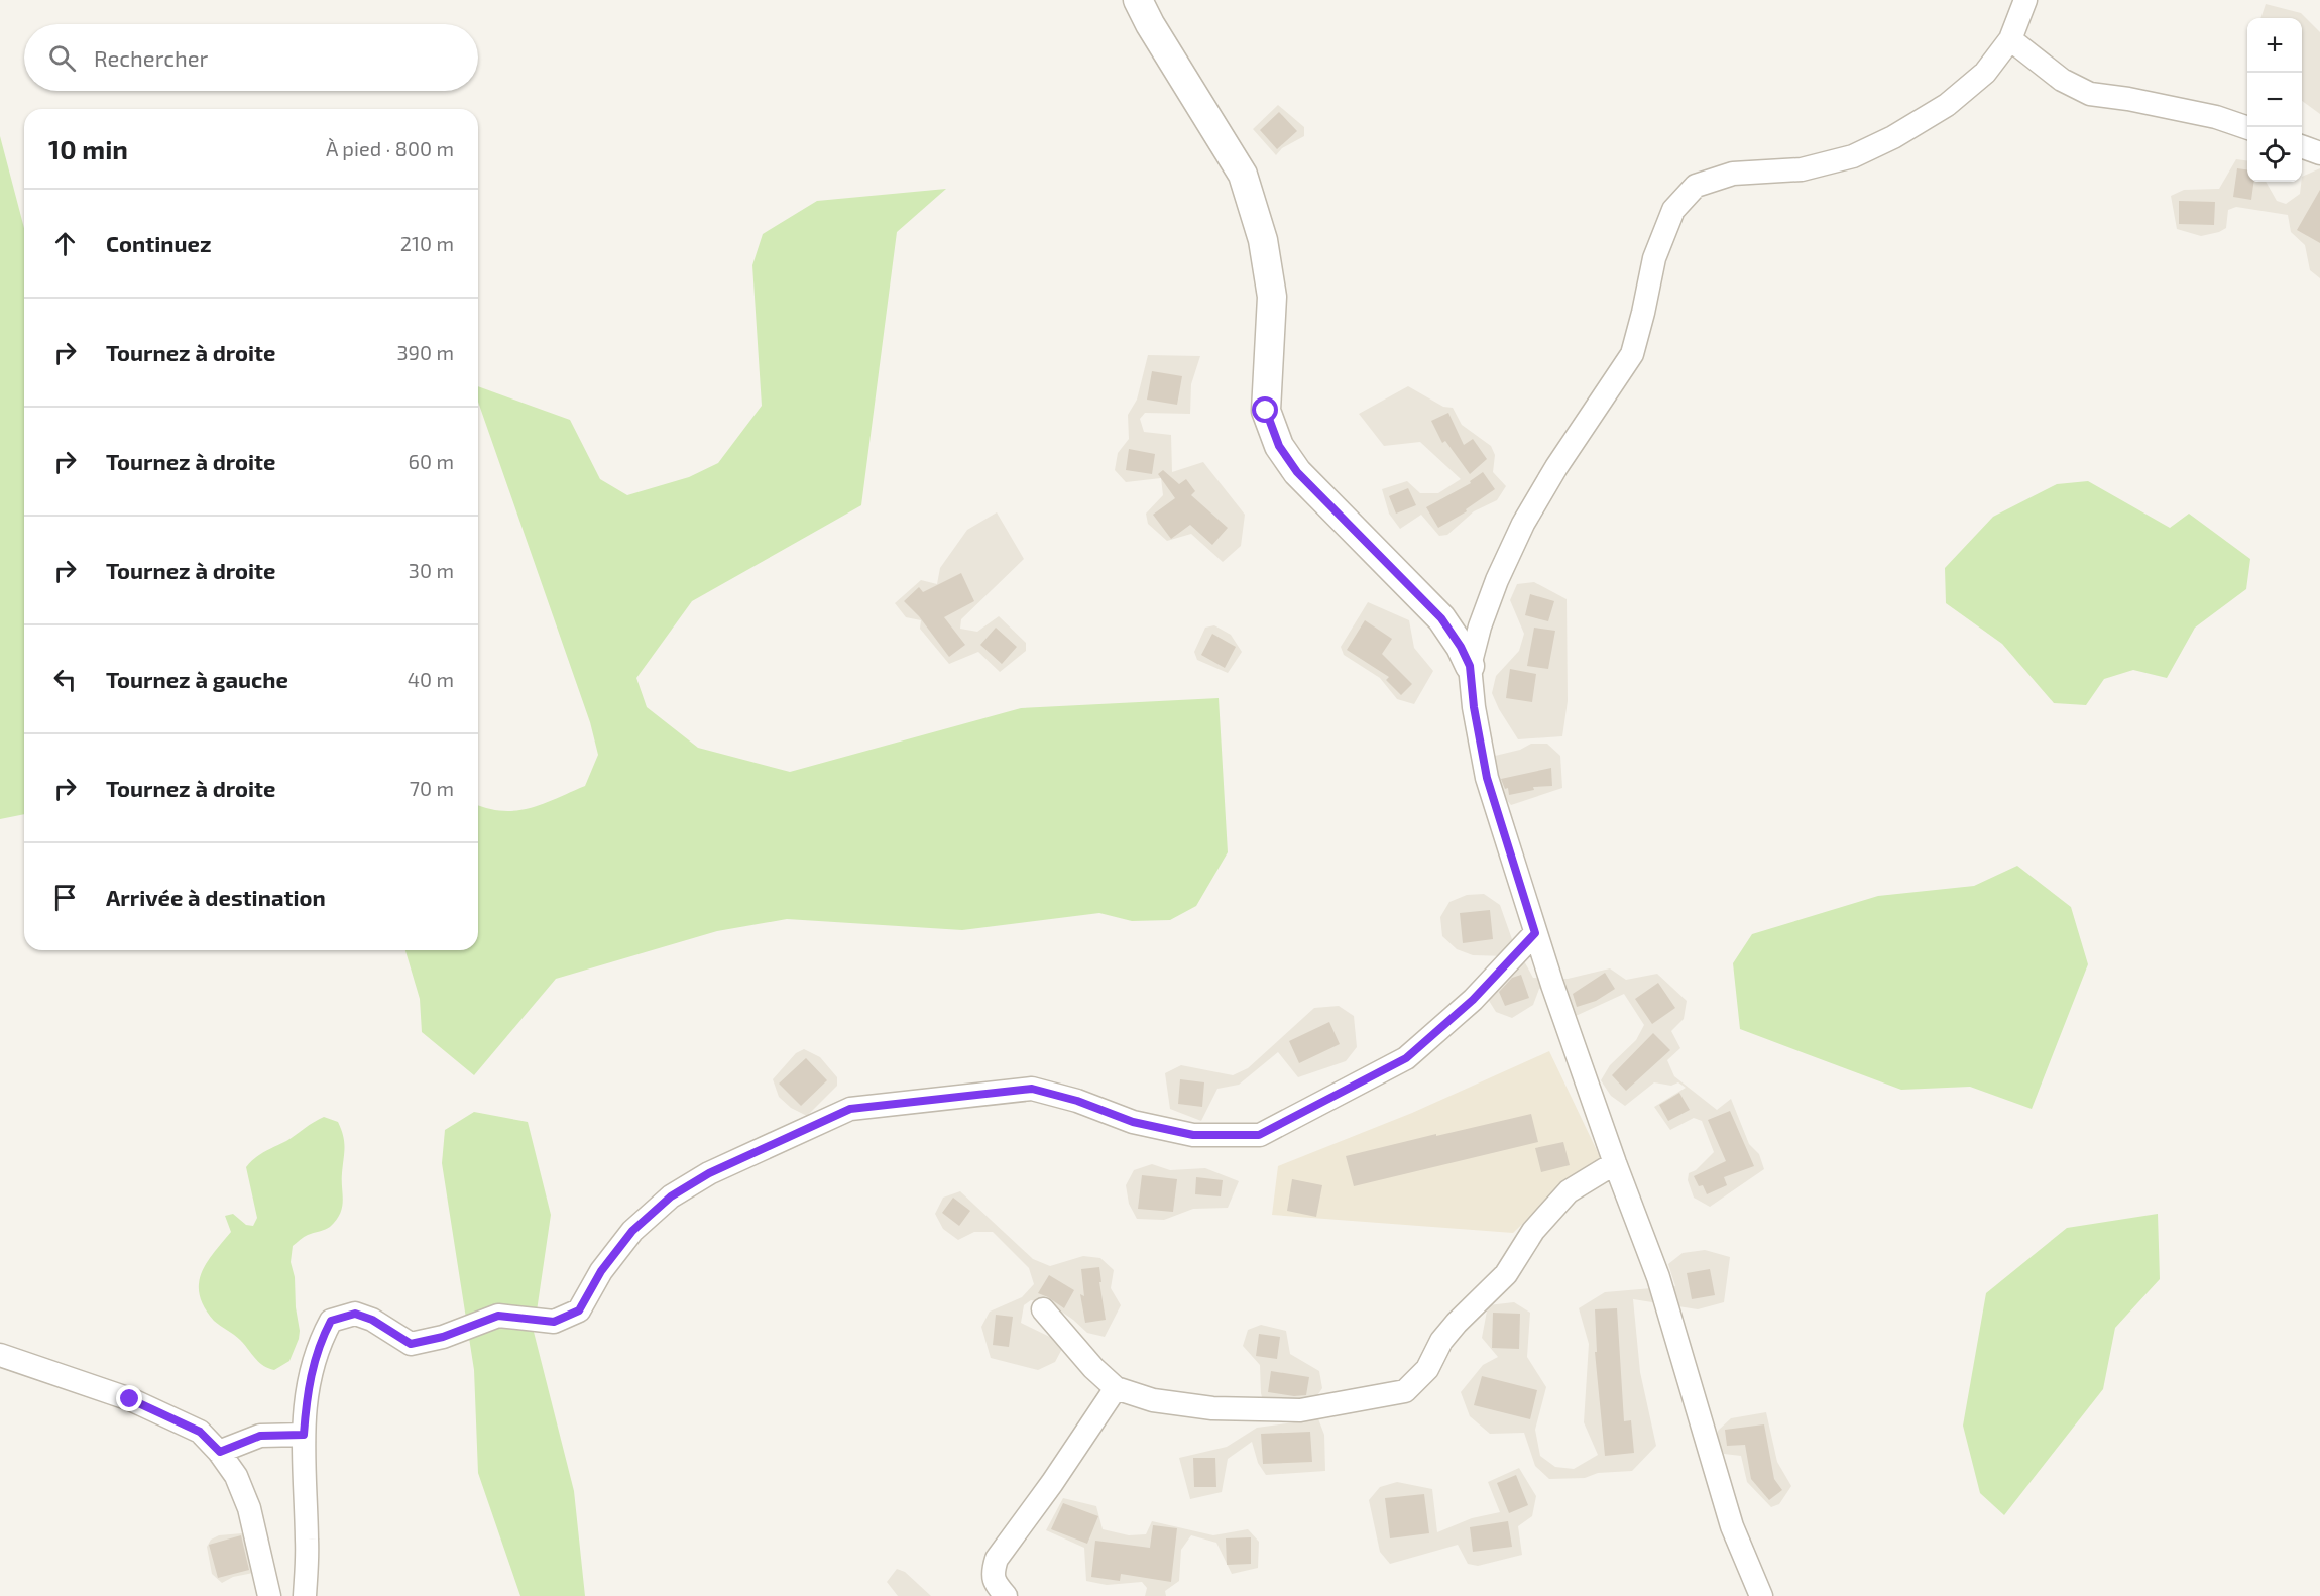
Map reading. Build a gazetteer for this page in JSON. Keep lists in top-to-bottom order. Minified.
{"page":{"map_buttons":["+","−"],"search":"Rechercher","heading":["10 min","À pied · 800 m"],"list":[["Continuez","210 m"],["Tournez à droite","390 m"],["Tournez à droite","60 m"],["Tournez à droite","30 m"],["Tournez à gauche","40 m"],["Tournez à droite","70 m"],"Arrivée à destination"]}}
